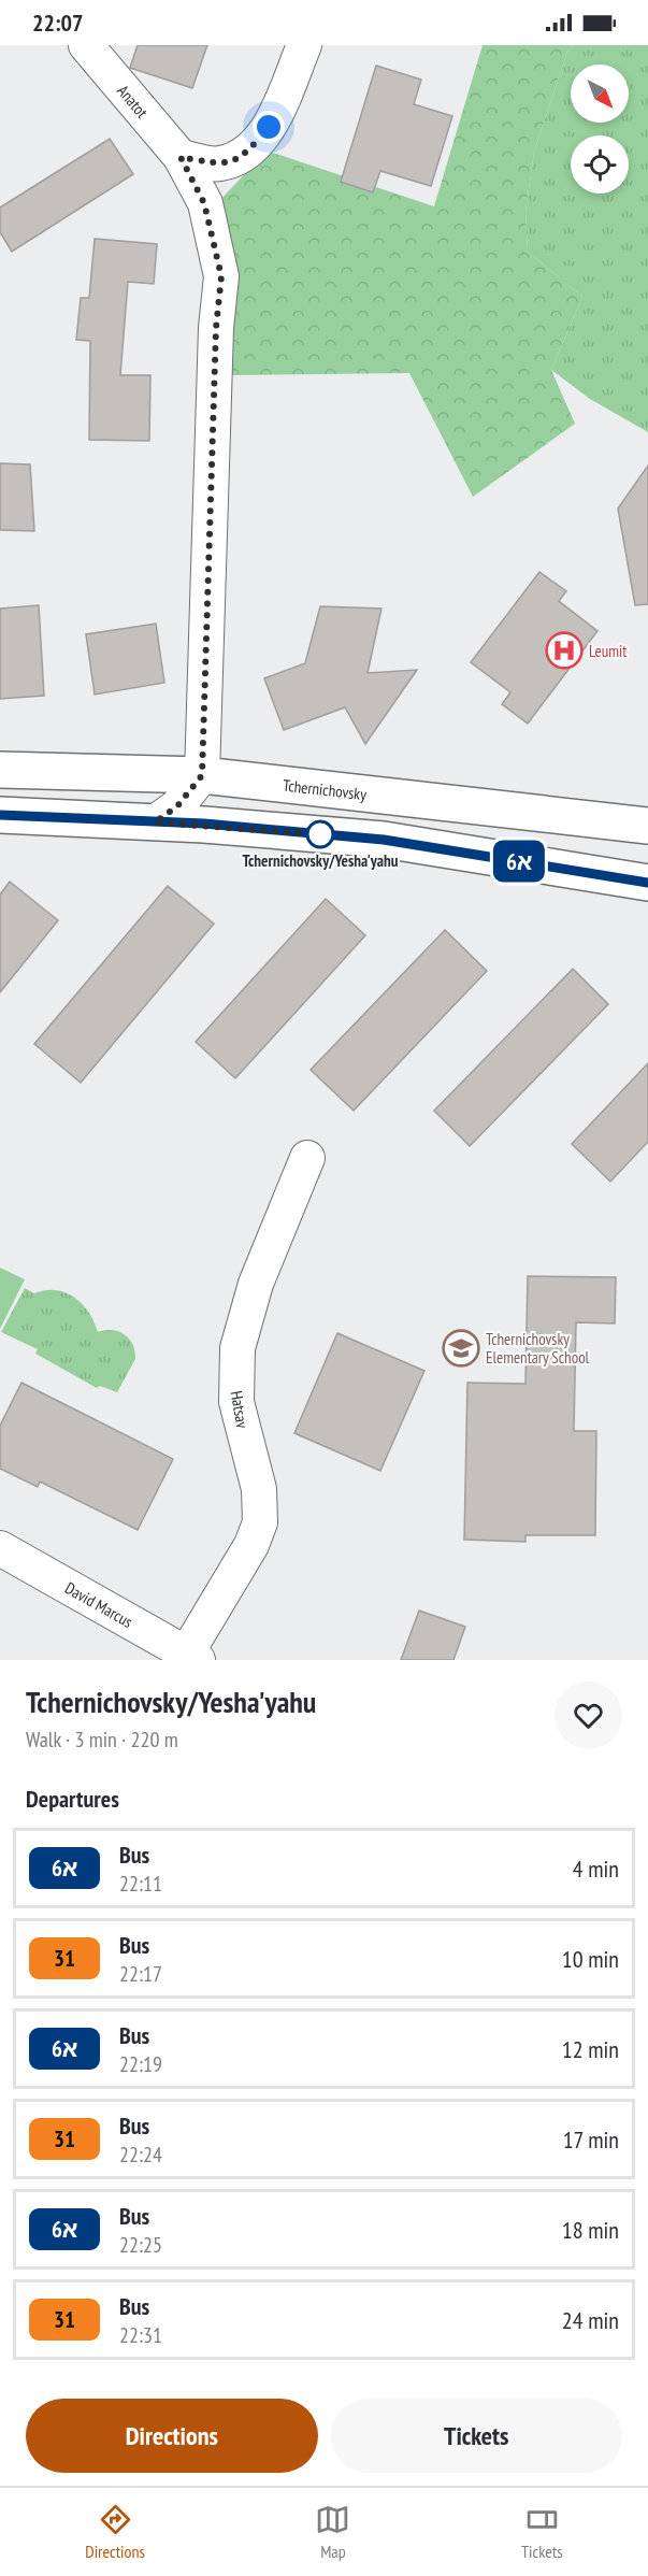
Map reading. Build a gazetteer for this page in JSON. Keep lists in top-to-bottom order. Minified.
{"streets":{"street":["Anatot","Tchernichovsky","Hatsav","David Marcus"]},"crossings":[["Anatot","Tchernichovsky"],["Hatsav","David Marcus"]],"places":{"hospital":["Leumit"],"other":["Tchernichovsky/Yesha'yahu"],"school or university":["Tchernichovsky Elementary School"]},"lines":["bus line 6א"],"north":"bottom right","page":{"status":"22:07","on_map":"6א","heading":[["Tchernichovsky/Yesha'yahu","Walk · 3 min · 220 m"],"Departures"],"list":[{"mark":"6א","name":"Bus","note":"22:11","value":"4 min"},{"mark":"31","name":"Bus","note":"22:17","value":"10 min"},{"mark":"6א","name":"Bus","note":"22:19","value":"12 min"},{"mark":"31","name":"Bus","note":"22:24","value":"17 min"},{"mark":"6א","name":"Bus","note":"22:25","value":"18 min"},{"mark":"31","name":"Bus","note":"22:31","value":"24 min"}],"buttons":["Directions","Tickets"],"tabs":["Directions","Map","Tickets"]}}
